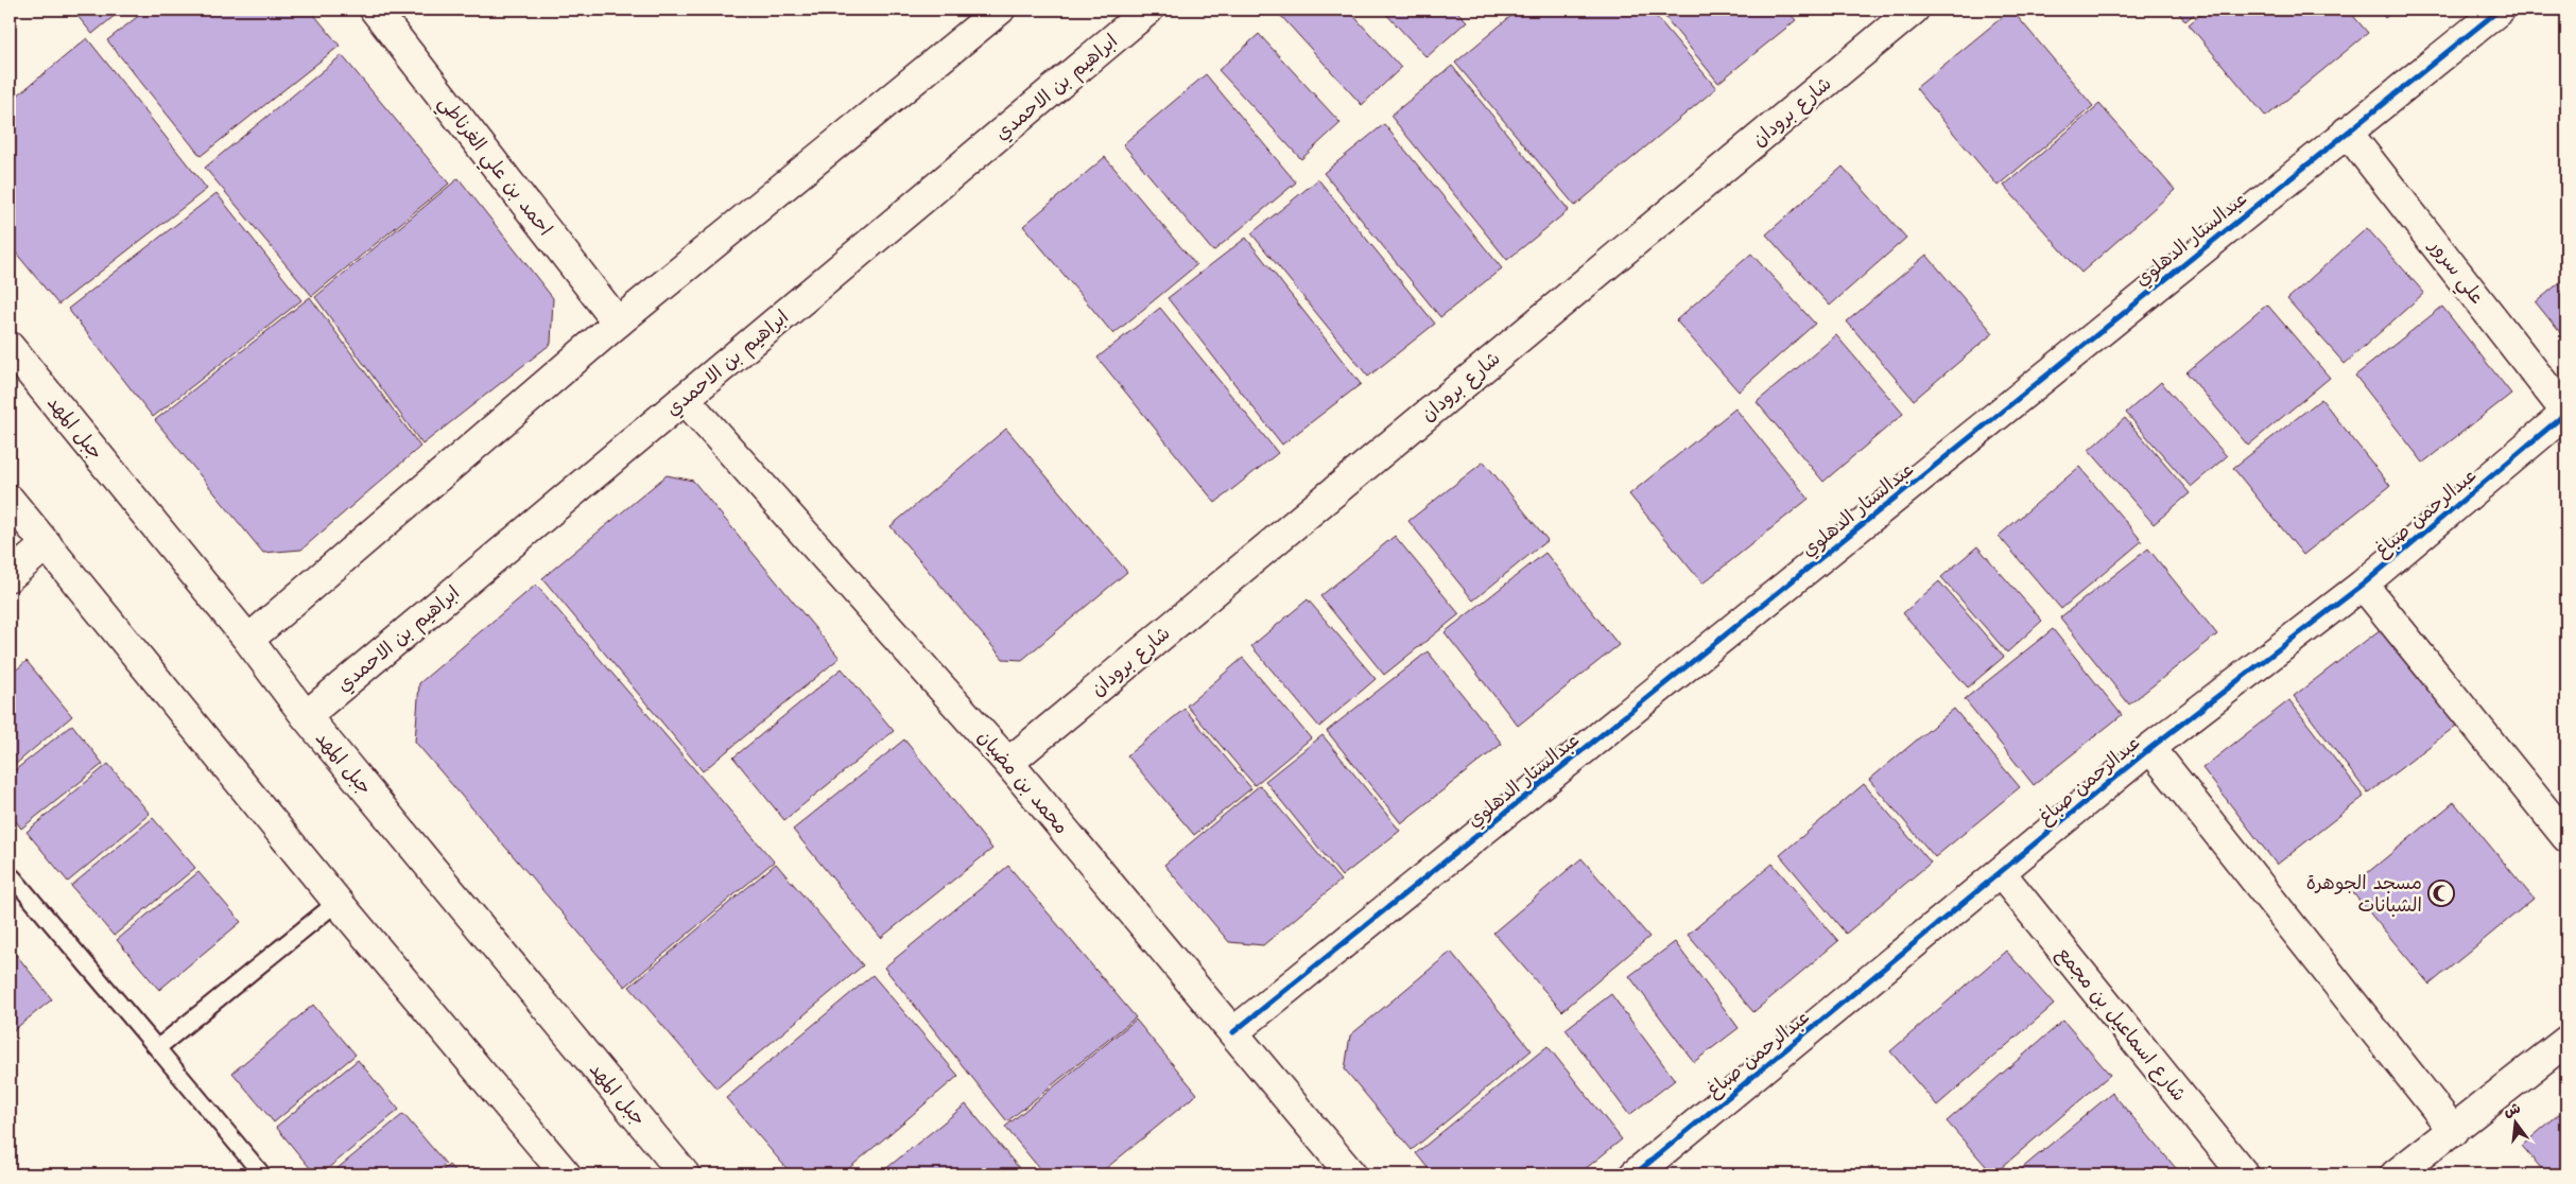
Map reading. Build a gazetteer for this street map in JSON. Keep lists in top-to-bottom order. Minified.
{"streets":{"street":["ابراهيم بن الاحمدي","شارع برودان","احمد بن علي الغرناطي","عبدالستار الدهلوي","علي سرور","جبل المهد","عبدالرحمن صباغ","محمد بن مضيان","شارع اسماعيل بن مجمع"]},"crossings":[["ابراهيم بن الاحمدي","جبل المهد"],["ابراهيم بن الاحمدي","محمد بن مضيان"],["شارع برودان","محمد بن مضيان"],["عبدالستار الدهلوي","علي سرور"],["عبدالستار الدهلوي","محمد بن مضيان"],["علي سرور","عبدالرحمن صباغ"],["عبدالرحمن صباغ","شارع اسماعيل بن مجمع"]],"places":{"mosque":["مسجد الجوهرة الشبانات"]},"north":"top"}
